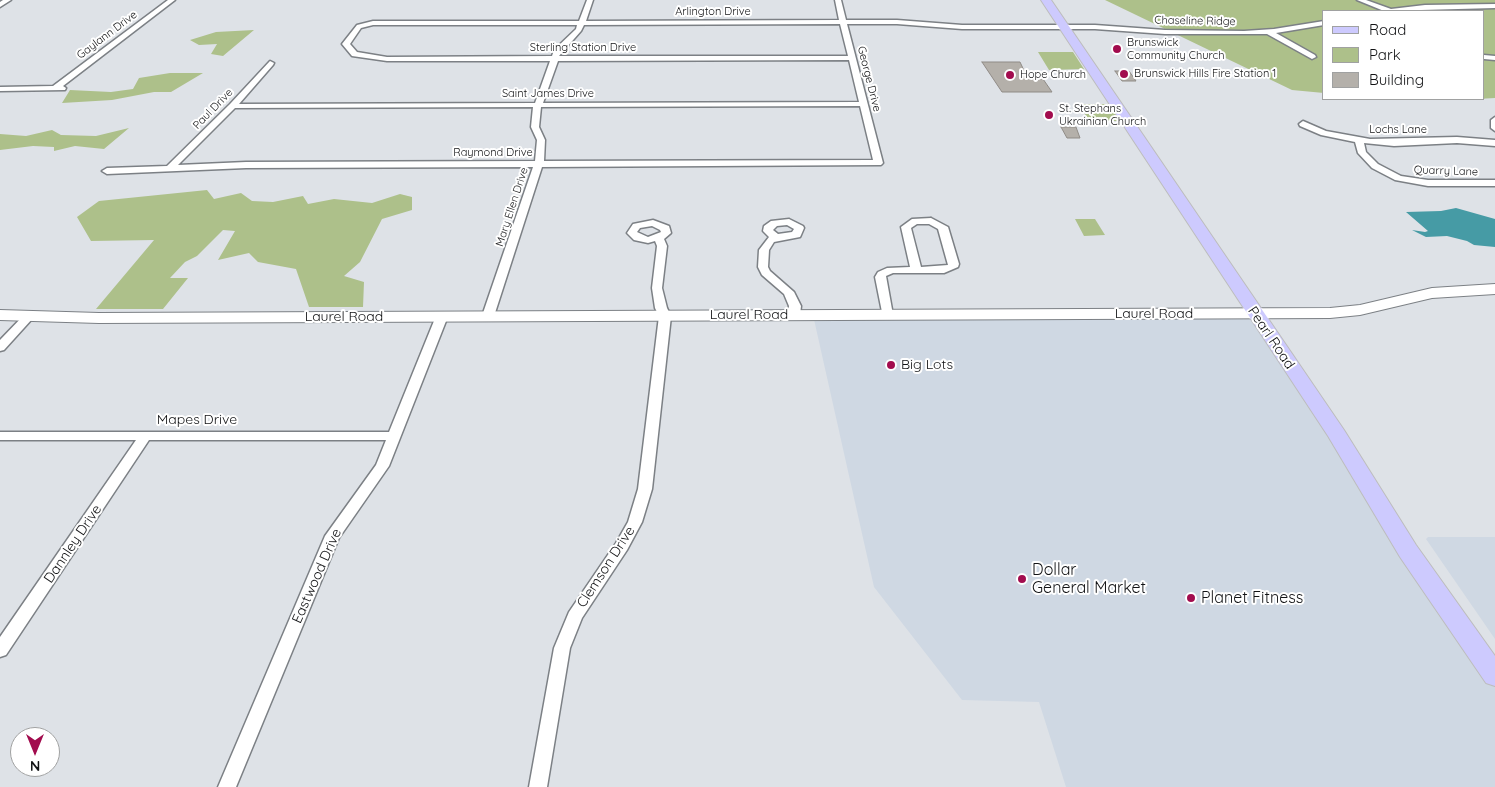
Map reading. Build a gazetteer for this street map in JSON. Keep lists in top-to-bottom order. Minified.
{"streets":{"main road":["Pearl Road"],"street":["Arlington Drive","Chaseline Ridge","Gaylann Drive","Sterling Station Drive","George Drive","Saint James Drive","Paul Drive","Lochs Lane","Raymond Drive","Quarry Lane","Mary Ellen Drive","Laurel Road","Mapes Drive","Dannley Drive","Clemson Drive","Eastwood Drive"]},"crossings":[["Arlington Drive","Chaseline Ridge"],["Arlington Drive","Sterling Station Drive"],["Arlington Drive","George Drive"],["Arlington Drive","Mary Ellen Drive"],["Arlington Drive","Pearl Road"],["Chaseline Ridge","Pearl Road"],["Sterling Station Drive","George Drive"],["Sterling Station Drive","Mary Ellen Drive"],["George Drive","Saint James Drive"],["George Drive","Raymond Drive"],["Saint James Drive","Paul Drive"],["Saint James Drive","Mary Ellen Drive"],["Paul Drive","Raymond Drive"],["Lochs Lane","Quarry Lane"],["Raymond Drive","Mary Ellen Drive"],["Mary Ellen Drive","Laurel Road"],["Laurel Road","Pearl Road"],["Laurel Road","Clemson Drive"],["Laurel Road","Eastwood Drive"],["Mapes Drive","Dannley Drive"],["Mapes Drive","Eastwood Drive"]],"places":["Brunswick Community Church","Brunswick Hills Fire Station 1","Hope Church","St. Stephans Ukrainian Church","Big Lots","Dollar General Market","Planet Fitness"],"legend":["Road","Park","Building"],"north":"bottom"}
